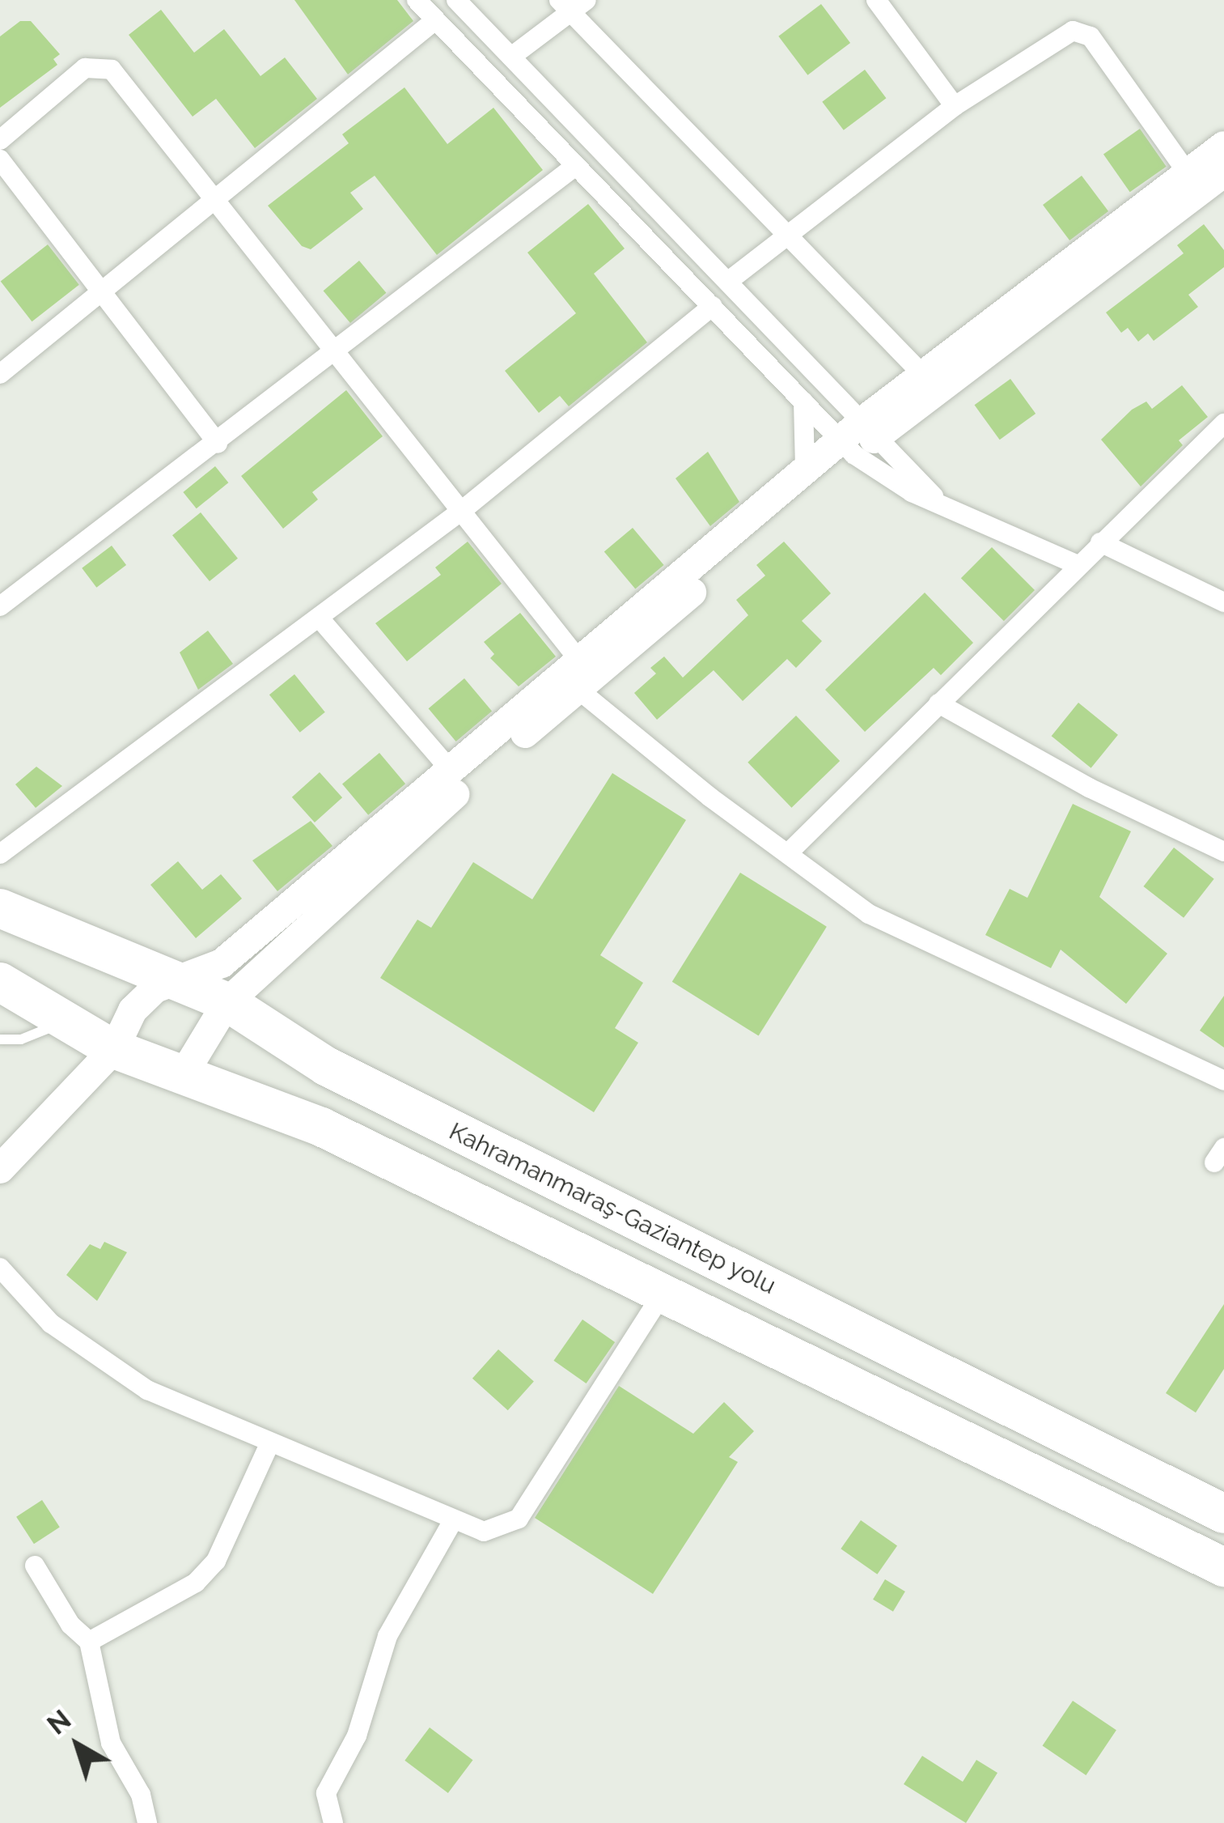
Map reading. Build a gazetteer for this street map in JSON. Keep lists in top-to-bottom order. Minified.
{"streets":{"highway":["Kahramanmaraş-Gaziantep yolu"]},"north":"top left"}
